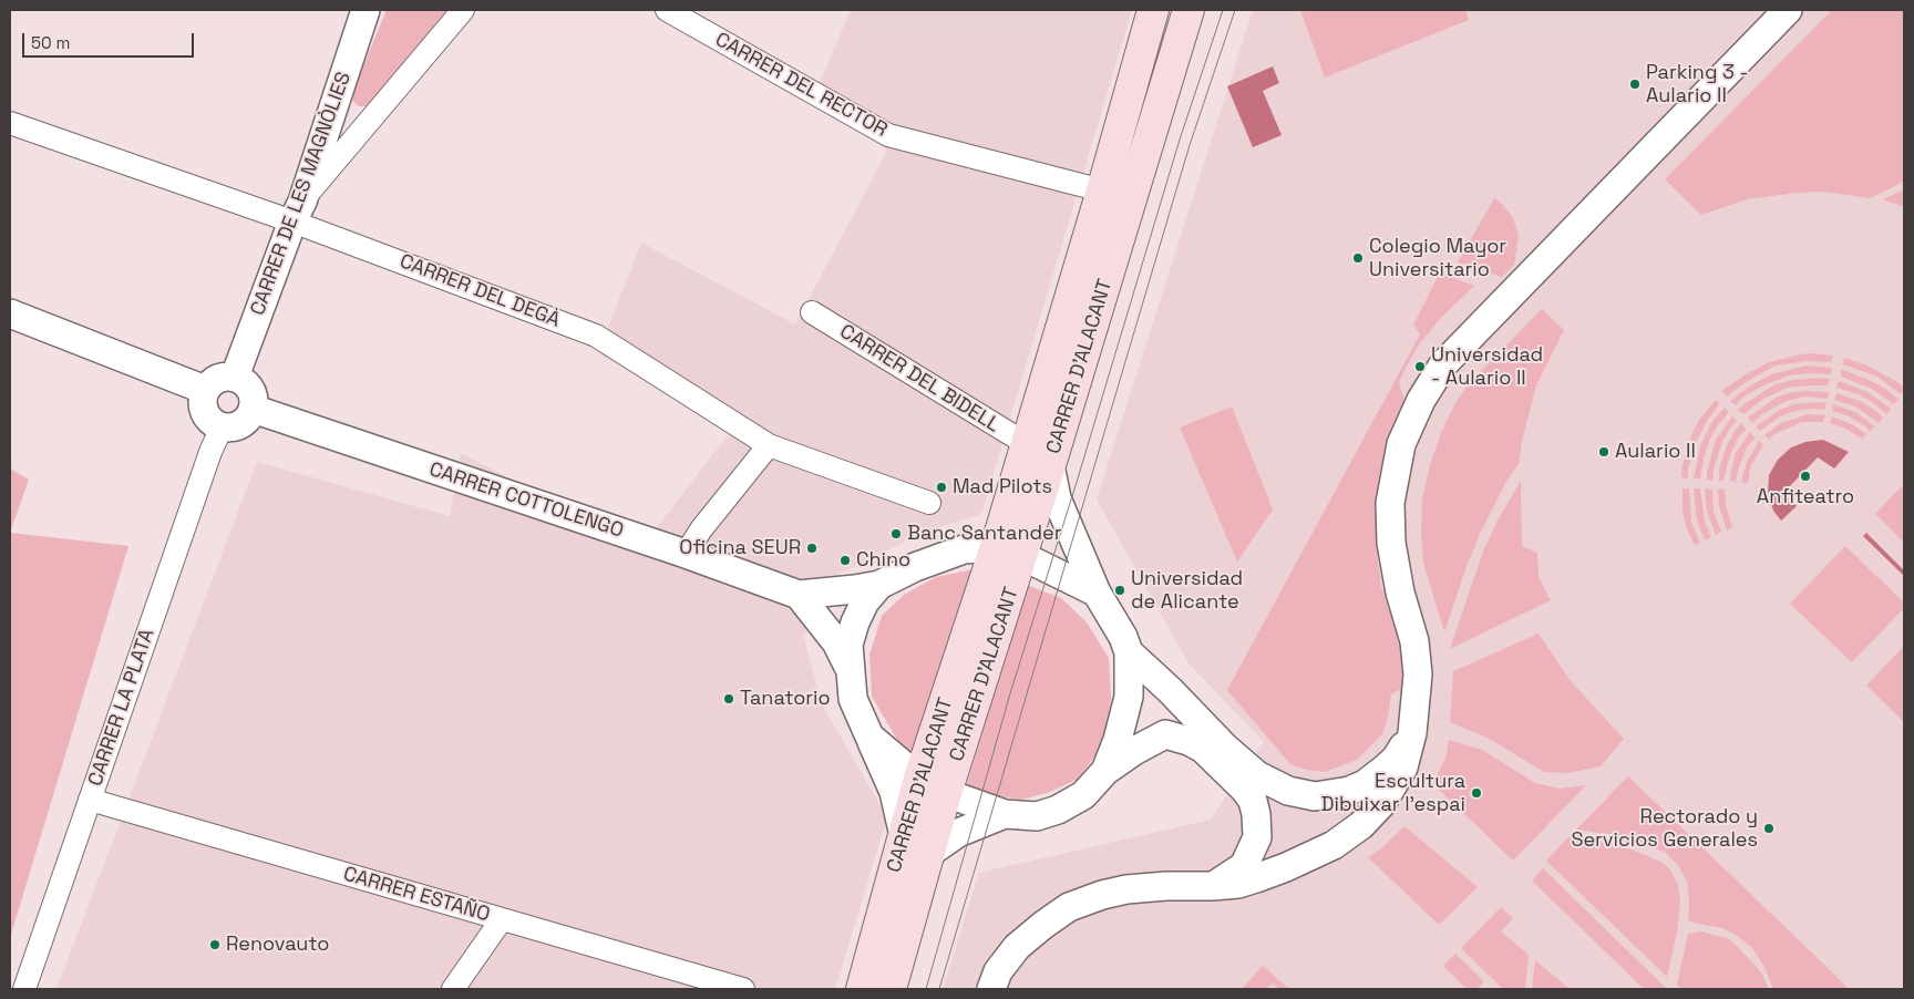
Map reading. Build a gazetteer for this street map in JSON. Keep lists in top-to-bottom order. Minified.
{"streets":{"main road":["CARRER D'ALACANT","CARRER D’ALACANT"],"street":["CARRER DEL RECTOR","CARRER DE LES MAGNÒLIES","CARRER DEL DEGÀ","CARRER DEL BIDELL","CARRER COTTOLENGO","CARRER LA PLATA","CARRER ESTAÑO"]},"crossings":[["CARRER DEL RECTOR","CARRER D'ALACANT"],["CARRER DE LES MAGNÒLIES","CARRER DEL DEGÀ"],["CARRER DE LES MAGNÒLIES","CARRER COTTOLENGO"],["CARRER DE LES MAGNÒLIES","CARRER LA PLATA"],["CARRER D'ALACANT","CARRER DEL BIDELL"],["CARRER D'ALACANT","CARRER D’ALACANT"],["CARRER COTTOLENGO","CARRER LA PLATA"],["CARRER LA PLATA","CARRER ESTAÑO"]],"places":["Parking 3 - Aulario II","Colegio Mayor Universitario","Universidad - Aulario II","Aulario II","Anfiteatro","Mad Pilots","Banc Santander","Oficina SEUR","Chino","Universidad de Alicante","Tanatorio","Escultura Dibuixar l’espai","Rectorado y Servicios Generales","Renovauto"],"scale_bar":"50 m"}
